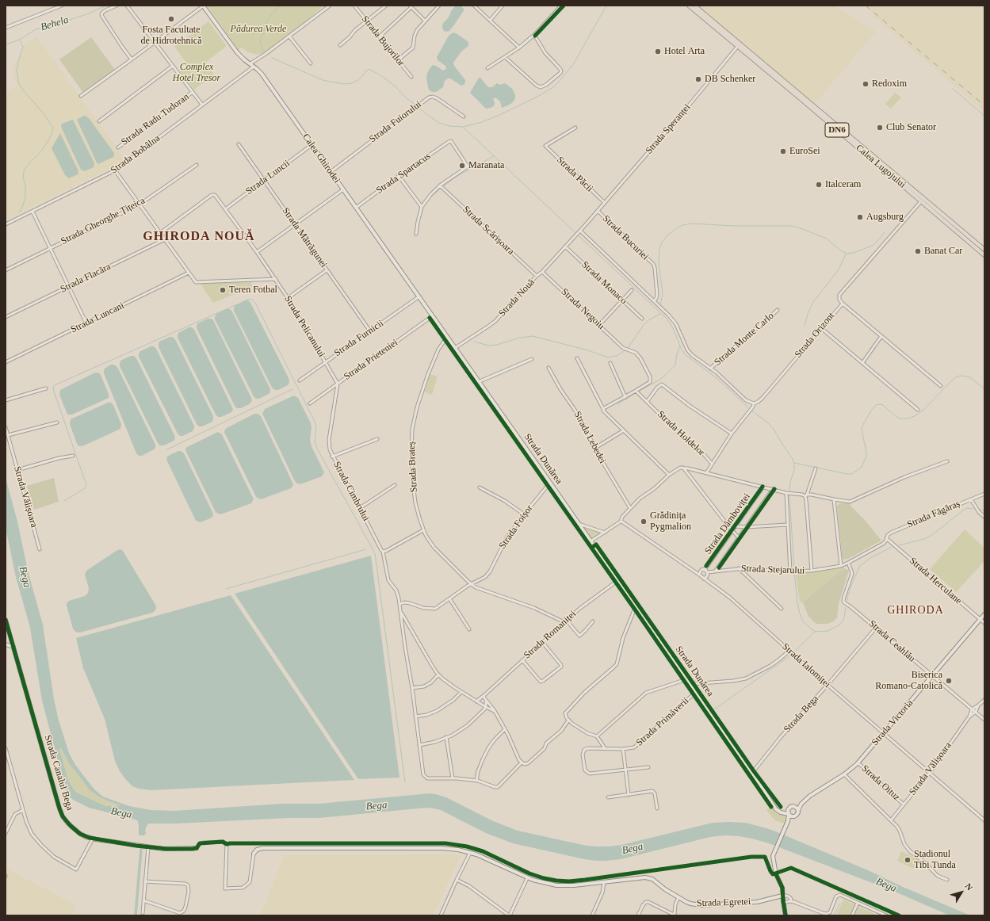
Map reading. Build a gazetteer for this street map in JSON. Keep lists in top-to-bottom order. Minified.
{"streets":{"main road":["DN6","Calea Lugojului"],"street":["Strada Bujorilor","Strada Radu Tudoran","Strada Fuiorului","Strada Speranței","Strada Bobâlna","Calea Ghirodei","Strada Spartacus","Strada Păcii","Strada Luncii","Strada Gheorghe Țițeica","Strada Scărișoara","Strada Mătrăgunei","Strada Bucuriei","Strada Flacăra","Strada Monaco","Strada Nouă","Strada Negoiu","Strada Luncani","Strada Pelicanului","Strada Orizont","Strada Furnicii","Strada Monte Carlo","Strada Prieteniei","Strada Holdelor","Strada Lebedei","Strada Dunărea","Strada Brateș","Strada Cimbrului","Strada Vălișoara","Strada Făgăraș","Strada Dâmboviței","Strada Foișor","Strada Stejarului","Strada Herculane","Strada Romaniței","Strada Ceahlău","Strada Ialomiței","Strada Bega","Strada Primăverii","Strada Victoria","Strada Canalul Bega","Strada Oituz","Strada Egretei"]},"crossings":[["Strada Fuiorului","Calea Ghirodei"],["Strada Speranței","Calea Lugojului"],["Strada Speranței","Strada Păcii"],["Strada Speranței","Strada Bucuriei"],["Strada Speranței","Strada Nouă"],["Strada Bobâlna","Calea Ghirodei"],["Calea Ghirodei","Strada Spartacus"],["Calea Ghirodei","Strada Luncii"],["Calea Ghirodei","Strada Furnicii"],["Calea Ghirodei","Strada Prieteniei"],["Calea Ghirodei","Strada Dunărea"],["Calea Lugojului","Strada Orizont"],["Strada Spartacus","Strada Scărișoara"],["Strada Luncii","Strada Mătrăgunei"],["Strada Luncii","Strada Pelicanului"],["Strada Scărișoara","Strada Nouă"],["Strada Mătrăgunei","Strada Furnicii"],["Strada Monaco","Strada Nouă"],["Strada Nouă","Strada Negoiu"],["Strada Nouă","Strada Dunărea"],["Strada Negoiu","Strada Holdelor"],["Strada Pelicanului","Strada Furnicii"],["Strada Pelicanului","Strada Prieteniei"],["Strada Pelicanului","Strada Cimbrului"],["Strada Orizont","Strada Holdelor"],["Strada Prieteniei","Strada Dunărea"],["Strada Prieteniei","Strada Cimbrului"],["Strada Dunărea","Strada Brateș"],["Strada Dunărea","Strada Foișor"],["Strada Dunărea","Strada Romaniței"],["Strada Dunărea","Strada Bega"],["Strada Dunărea","Strada Primăverii"],["Strada Brateș","Strada Foișor"],["Strada Cimbrului","Strada Foișor"],["Strada Vălișoara","Strada Ceahlău"],["Strada Vălișoara","Strada Ialomiței"],["Strada Vălișoara","Strada Oituz"],["Strada Făgăraș","Strada Stejarului"],["Strada Făgăraș","Strada Herculane"],["Strada Dâmboviței","Strada Stejarului"],["Strada Dâmboviței","Strada Ialomiței"],["Strada Stejarului","Strada Herculane"],["Strada Stejarului","Strada Ceahlău"],["Strada Stejarului","Strada Ialomiței"],["Strada Herculane","Strada Victoria"],["Strada Ceahlău","Strada Bega"],["Strada Ceahlău","Strada Victoria"],["Strada Ialomiței","Strada Bega"],["Strada Ialomiței","Strada Victoria"],["Strada Victoria","Strada Oituz"],["Strada Canalul Bega","Strada Egretei"]],"districts":["GHIRODA NOUĂ","GHIRODA"],"water":["Behela","Bega"],"parks":["Pădurea Verde","Complex Hotel Tresor"],"places":["Fosta Facultate de Hidrotehnică","Hotel Arta","DB Schenker","Redoxim","Club Senator","EuroSei","Maranata","Italceram","Augsburg","Banat Car","Teren Fotbal","Grădinița Pygmalion","Biserica Romano-Catolică","Stadionul Tibi Tunda"],"north":"top right"}
